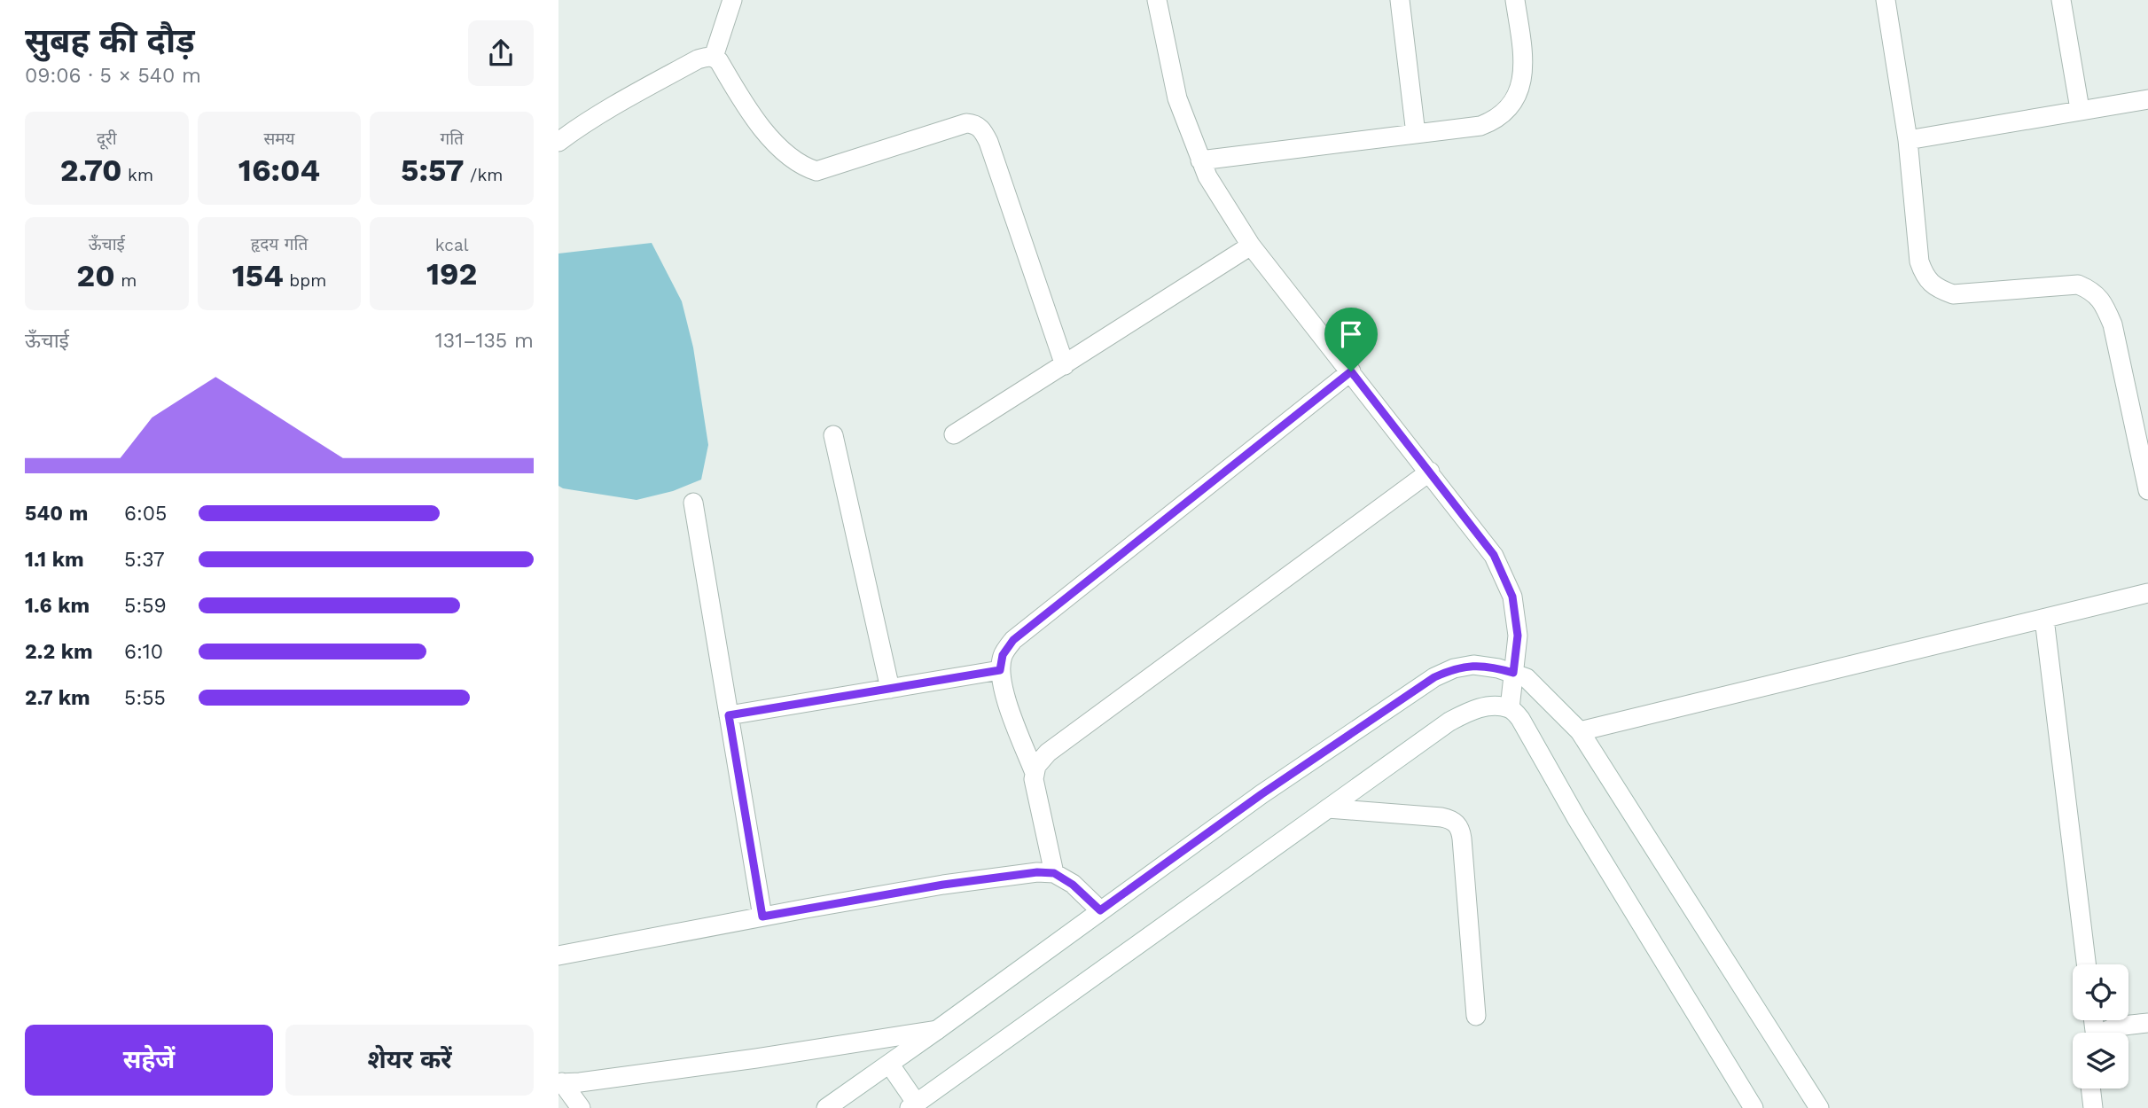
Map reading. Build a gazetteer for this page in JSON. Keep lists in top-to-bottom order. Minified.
{"page":{"heading":["सुबह की दौड़","09:06 · 5 × 540 m"],"stats":[["दूरी","2.70 km"],["समय","16:04"],["गति","5:57 /km"],["ऊँचाई","20 m"],["हृदय गति","154 bpm"],["kcal","192"]],"chart":["ऊँचाई","131–135 m"],"list":[{"name":"540 m","note":"6:05"},{"name":"1.1 km","note":"5:37"},{"name":"1.6 km","note":"5:59"},{"name":"2.2 km","note":"6:10"},{"name":"2.7 km","note":"5:55"}],"buttons":["सहेजें","शेयर करें"]}}
